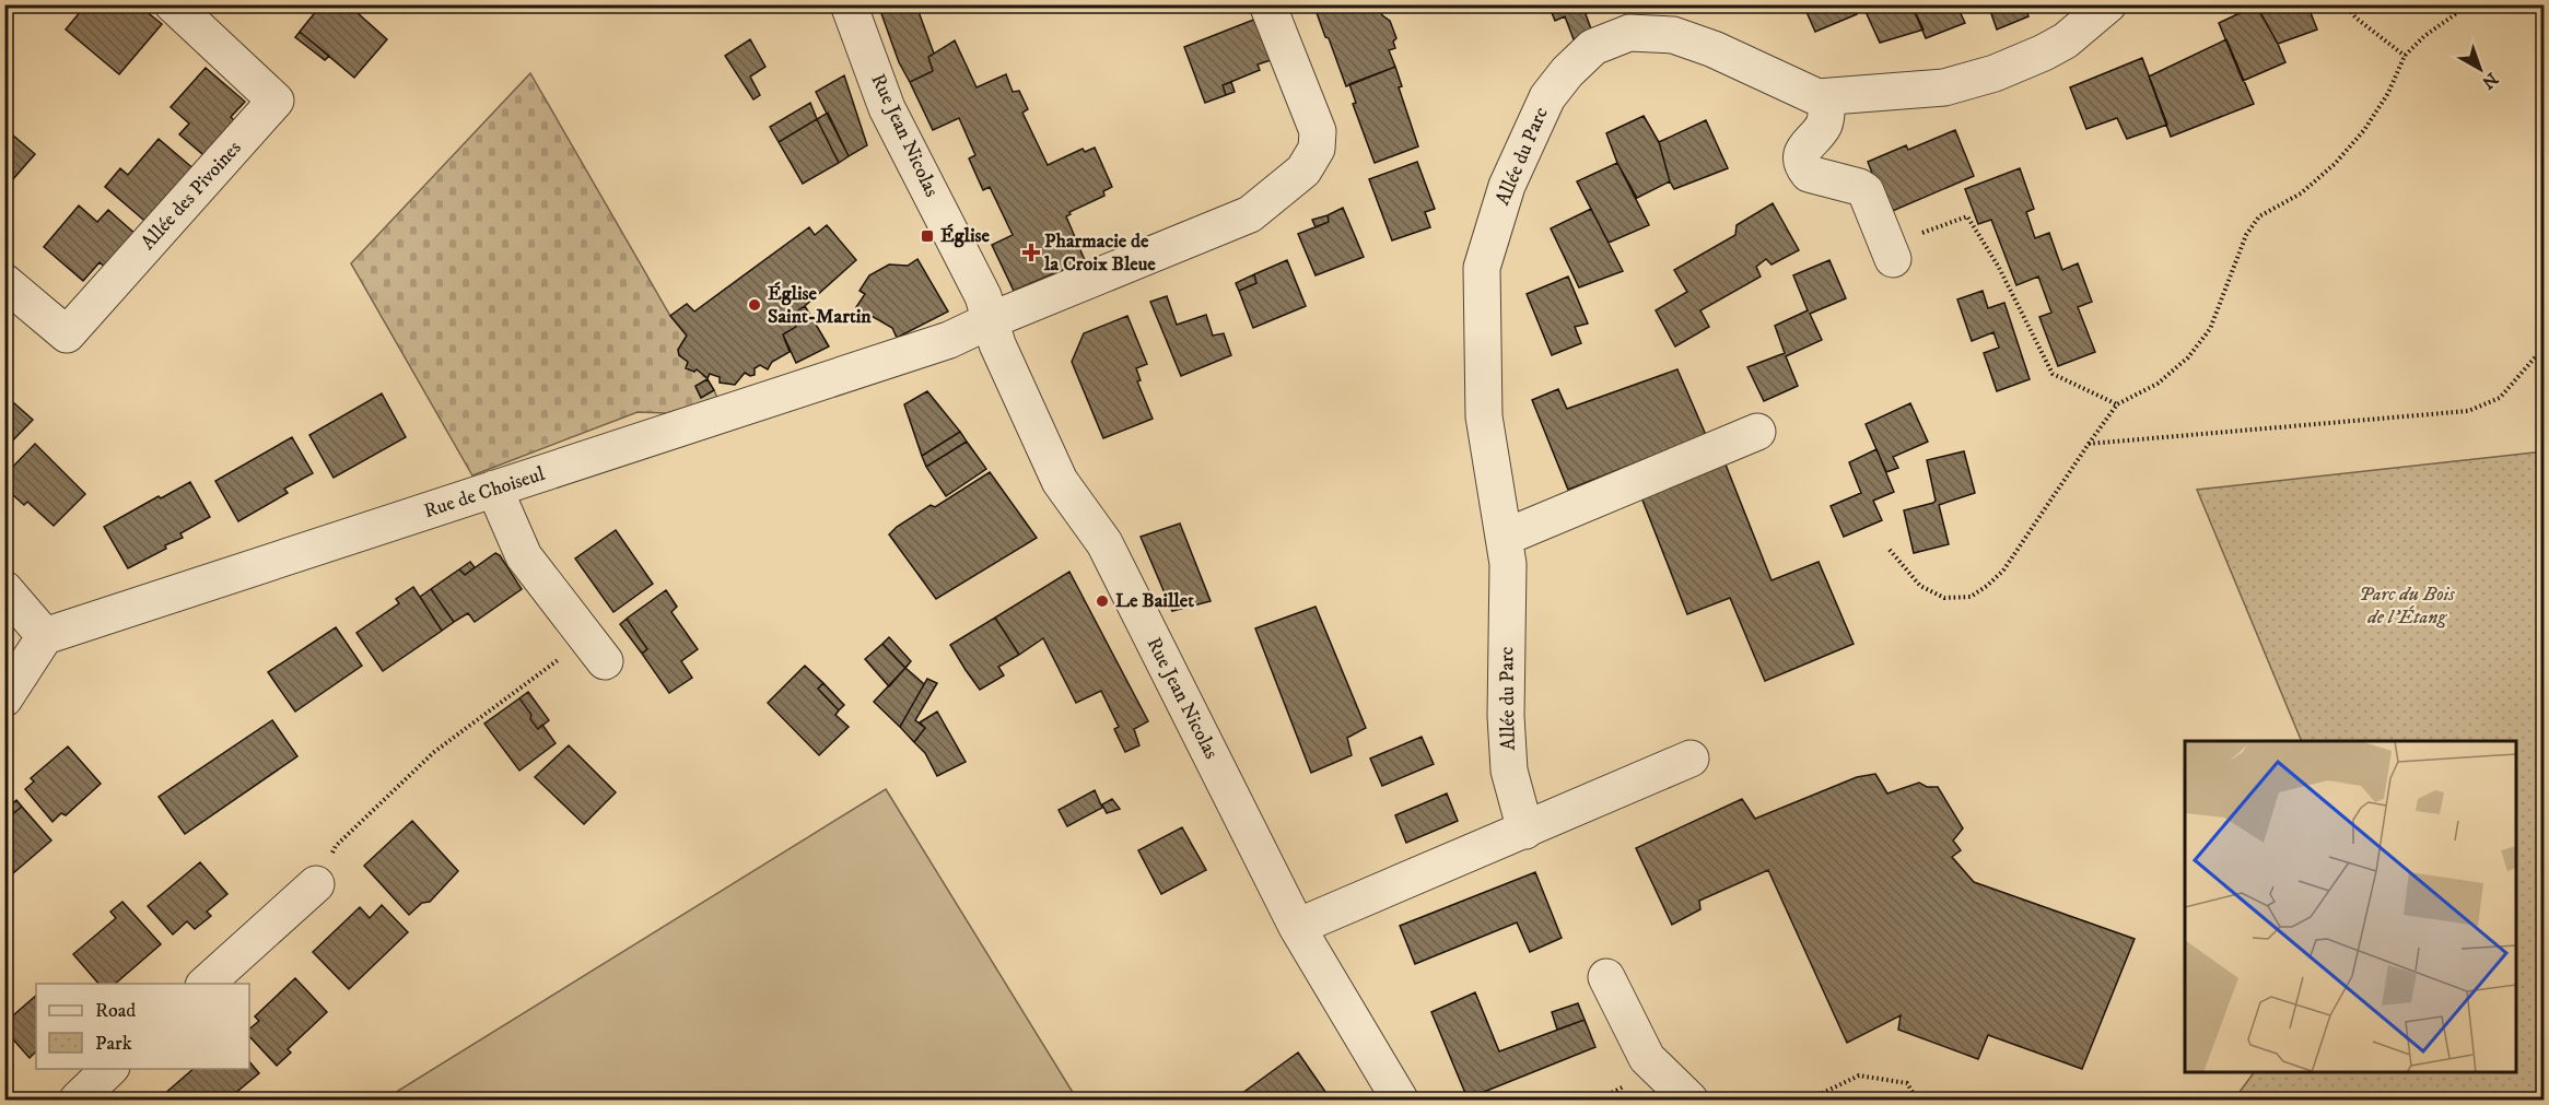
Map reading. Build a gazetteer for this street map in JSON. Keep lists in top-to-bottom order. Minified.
{"streets":{"street":["Rue Jean Nicolas","Allée du Parc","Allée des Pivoines","Rue de Choiseul"]},"crossings":[["Rue Jean Nicolas","Rue de Choiseul"]],"parks":["Parc du Bois de l'Étang"],"places":{"transit":["Église"],"health":["Pharmacie de la Croix Bleue"],"other":["Église Saint-Martin","Le Baillet"]},"legend":["Road","Park"],"north":"bottom right"}
